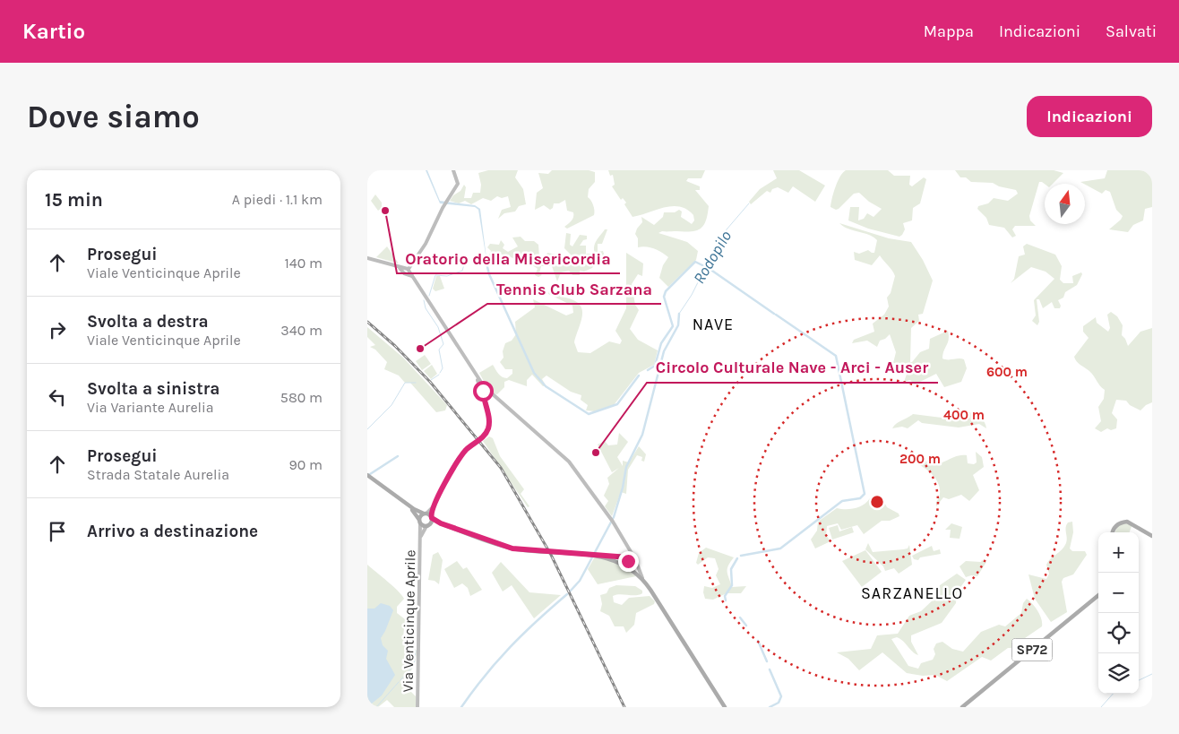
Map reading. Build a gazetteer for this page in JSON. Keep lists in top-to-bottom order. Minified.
{"streets":{"main road":["Via Venticinque Aprile","SP72"]},"districts":["NAVE","SARZANELLO"],"water":["Rodopilo"],"places":["Oratorio della Misericordia","Tennis Club Sarzana","Circolo Culturale Nave - Arci - Auser"],"north":"top","page":{"header":"Kartio","nav":["Mappa","Indicazioni","Salvati"],"buttons":"Indicazioni","title":"Dove siamo","heading":["15 min","A piedi · 1.1 km"],"list":[["Prosegui","Viale Venticinque Aprile","140 m"],["Svolta a destra","Viale Venticinque Aprile","340 m"],["Svolta a sinistra","Via Variante Aurelia","580 m"],["Prosegui","Strada Statale Aurelia","90 m"],"Arrivo a destinazione"],"map_buttons":["+","−"]},"rings":["600 m","400 m","200 m"]}
